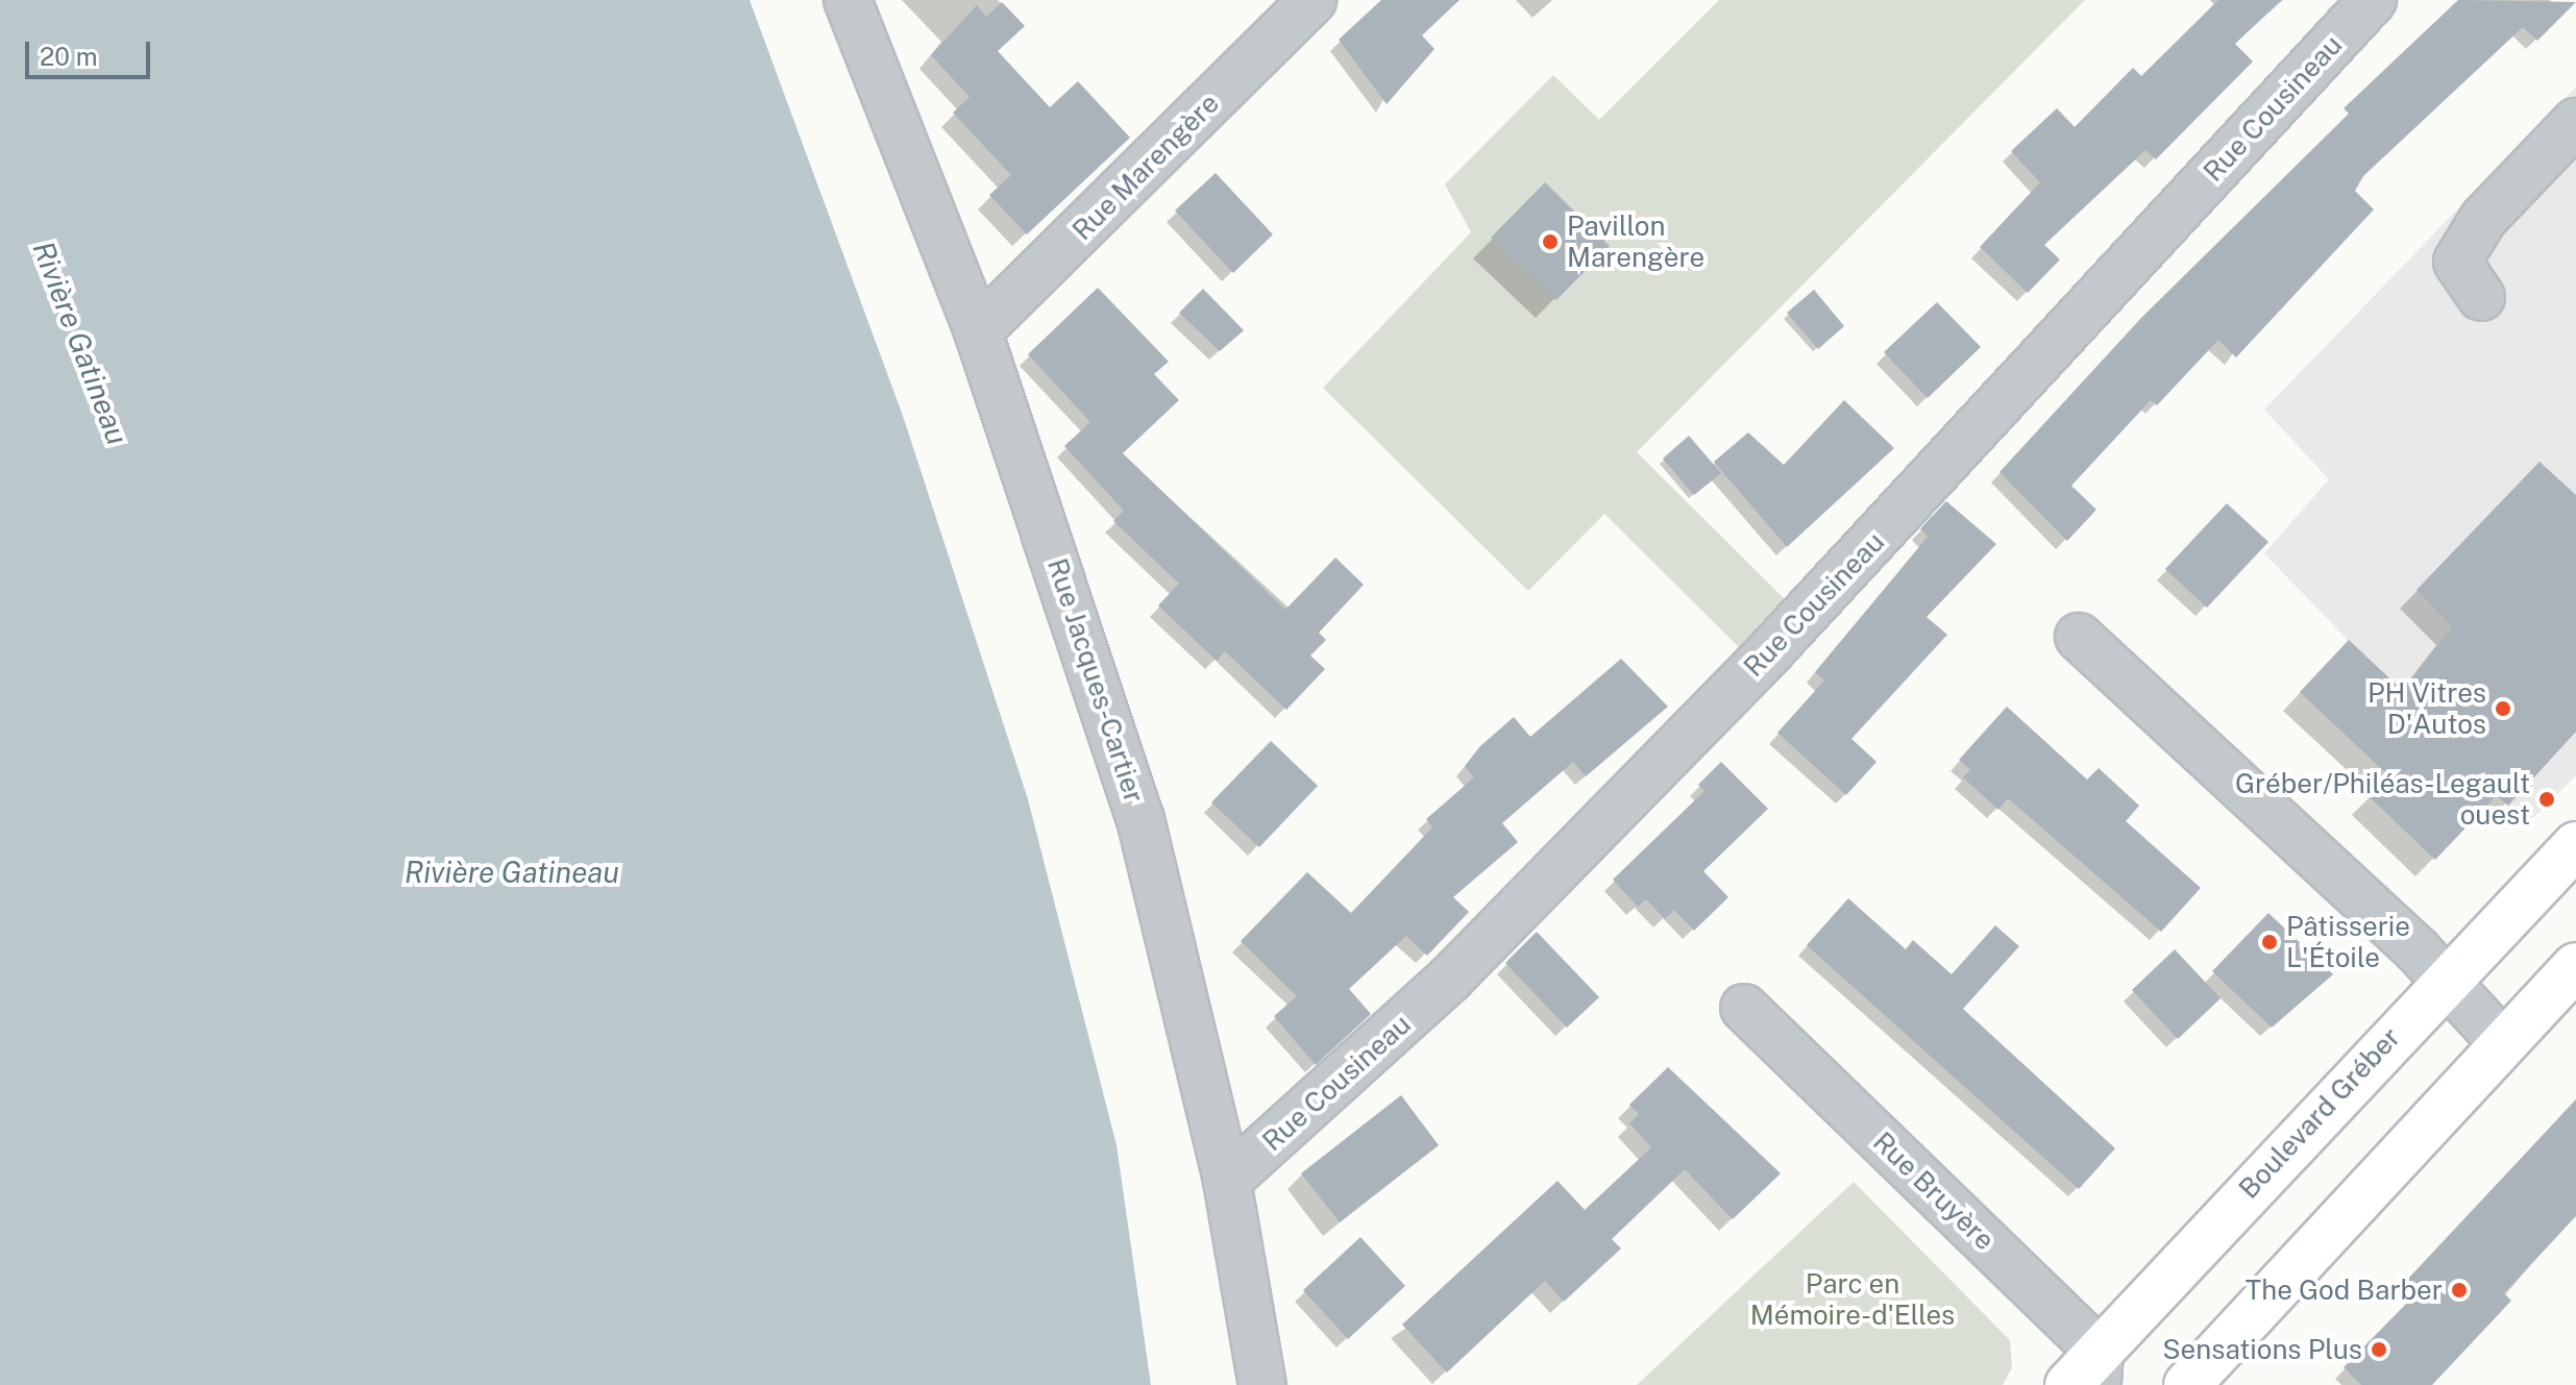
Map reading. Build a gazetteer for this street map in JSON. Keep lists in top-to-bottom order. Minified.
{"streets":{"main road":["Boulevard Gréber"],"street":["Rue Cousineau","Rue Marengère","Rue Jacques-Cartier","Rue Bruyère"]},"crossings":[["Rue Cousineau","Rue Jacques-Cartier"],["Rue Marengère","Rue Jacques-Cartier"],["Boulevard Gréber","Rue Bruyère"]],"water":["Rivière Gatineau"],"parks":["Parc en Mémoire-d'Elles"],"places":["Pavillon Marengère","PH Vitres D'Autos","Gréber/Philéas-Legault ouest","Pâtisserie L'Étoile","The God Barber","Sensations Plus"],"scale_bar":"20 m"}
